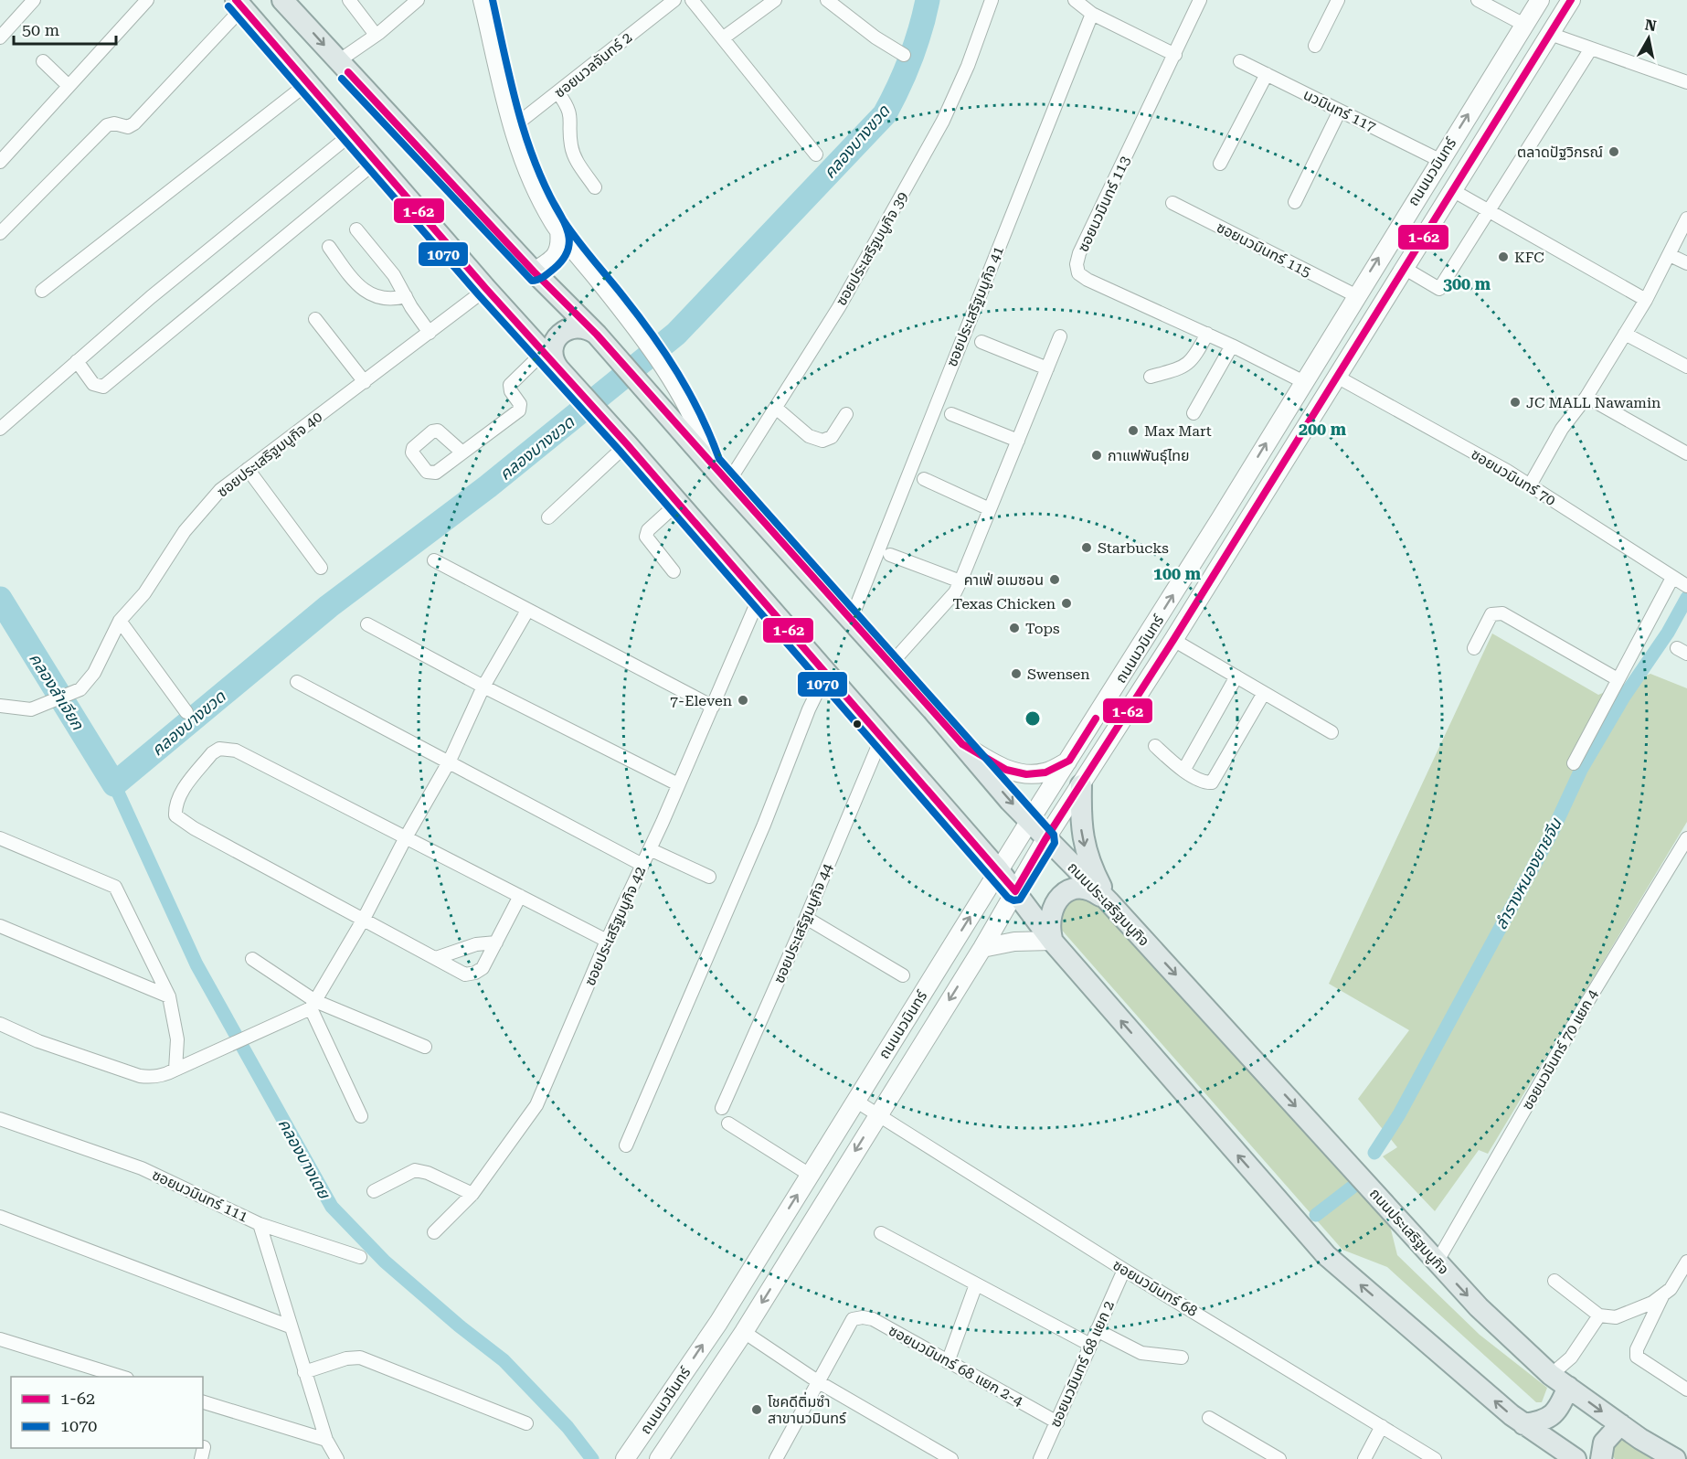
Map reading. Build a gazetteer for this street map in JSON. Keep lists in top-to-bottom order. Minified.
{"streets":{"main road":["ถนนนวมินทร์","ถนนประเสริฐมนูกิจ"],"street":["ซอยนวลจันทร์ 2","นวมินทร์ 117","ซอยนวมินทร์ 113","ซอยประเสริฐมนูกิจ 39","ซอยนวมินทร์ 115","ซอยประเสริฐมนูกิจ 41","ซอยประเสริฐมนูกิจ 40","ซอยนวมินทร์ 70","ซอยประเสริฐมนูกิจ 44","ซอยประเสริฐมนูกิจ 42","ซอยนวมินทร์ 70 แยก 4","ซอยนวมินทร์ 111","ซอยนวมินทร์ 68","ซอยนวมินทร์ 68 แยก 2","ซอยนวมินทร์ 68 แยก 2-4"]},"crossings":[["นวมินทร์ 117","ถนนนวมินทร์"],["ถนนนวมินทร์","ซอยนวมินทร์ 113"],["ถนนนวมินทร์","ซอยนวมินทร์ 115"],["ถนนนวมินทร์","ซอยนวมินทร์ 70"],["ถนนนวมินทร์","ถนนประเสริฐมนูกิจ"],["ถนนนวมินทร์","ซอยนวมินทร์ 68"],["ซอยประเสริฐมนูกิจ 39","ถนนประเสริฐมนูกิจ"],["ซอยประเสริฐมนูกิจ 41","ถนนประเสริฐมนูกิจ"],["ถนนประเสริฐมนูกิจ","ซอยนวมินทร์ 70 แยก 4"],["ซอยนวมินทร์ 68","ซอยนวมินทร์ 68 แยก 2"],["ซอยนวมินทร์ 68 แยก 2","ซอยนวมินทร์ 68 แยก 2-4"]],"water":["คลองบางขวด","คลองลำเจียก","ลำรางหนองยายจีน","คลองบางเตย"],"places":["ตลาดปัฐวิกรณ์","KFC","JC MALL Nawamin","Max Mart","กาแฟพันธุ์ไทย","Starbucks","คาเฟ่ อเมซอน","Texas Chicken","Tops","Swensen","7-Eleven","โชคดีติ่มซำ สาขานวมินทร์"],"lines":["transit line 1-62","transit line 1070"],"legend":["1-62","1070"],"scale_bar":"50 m","north":"top","rings":["300 m","200 m","100 m"]}
